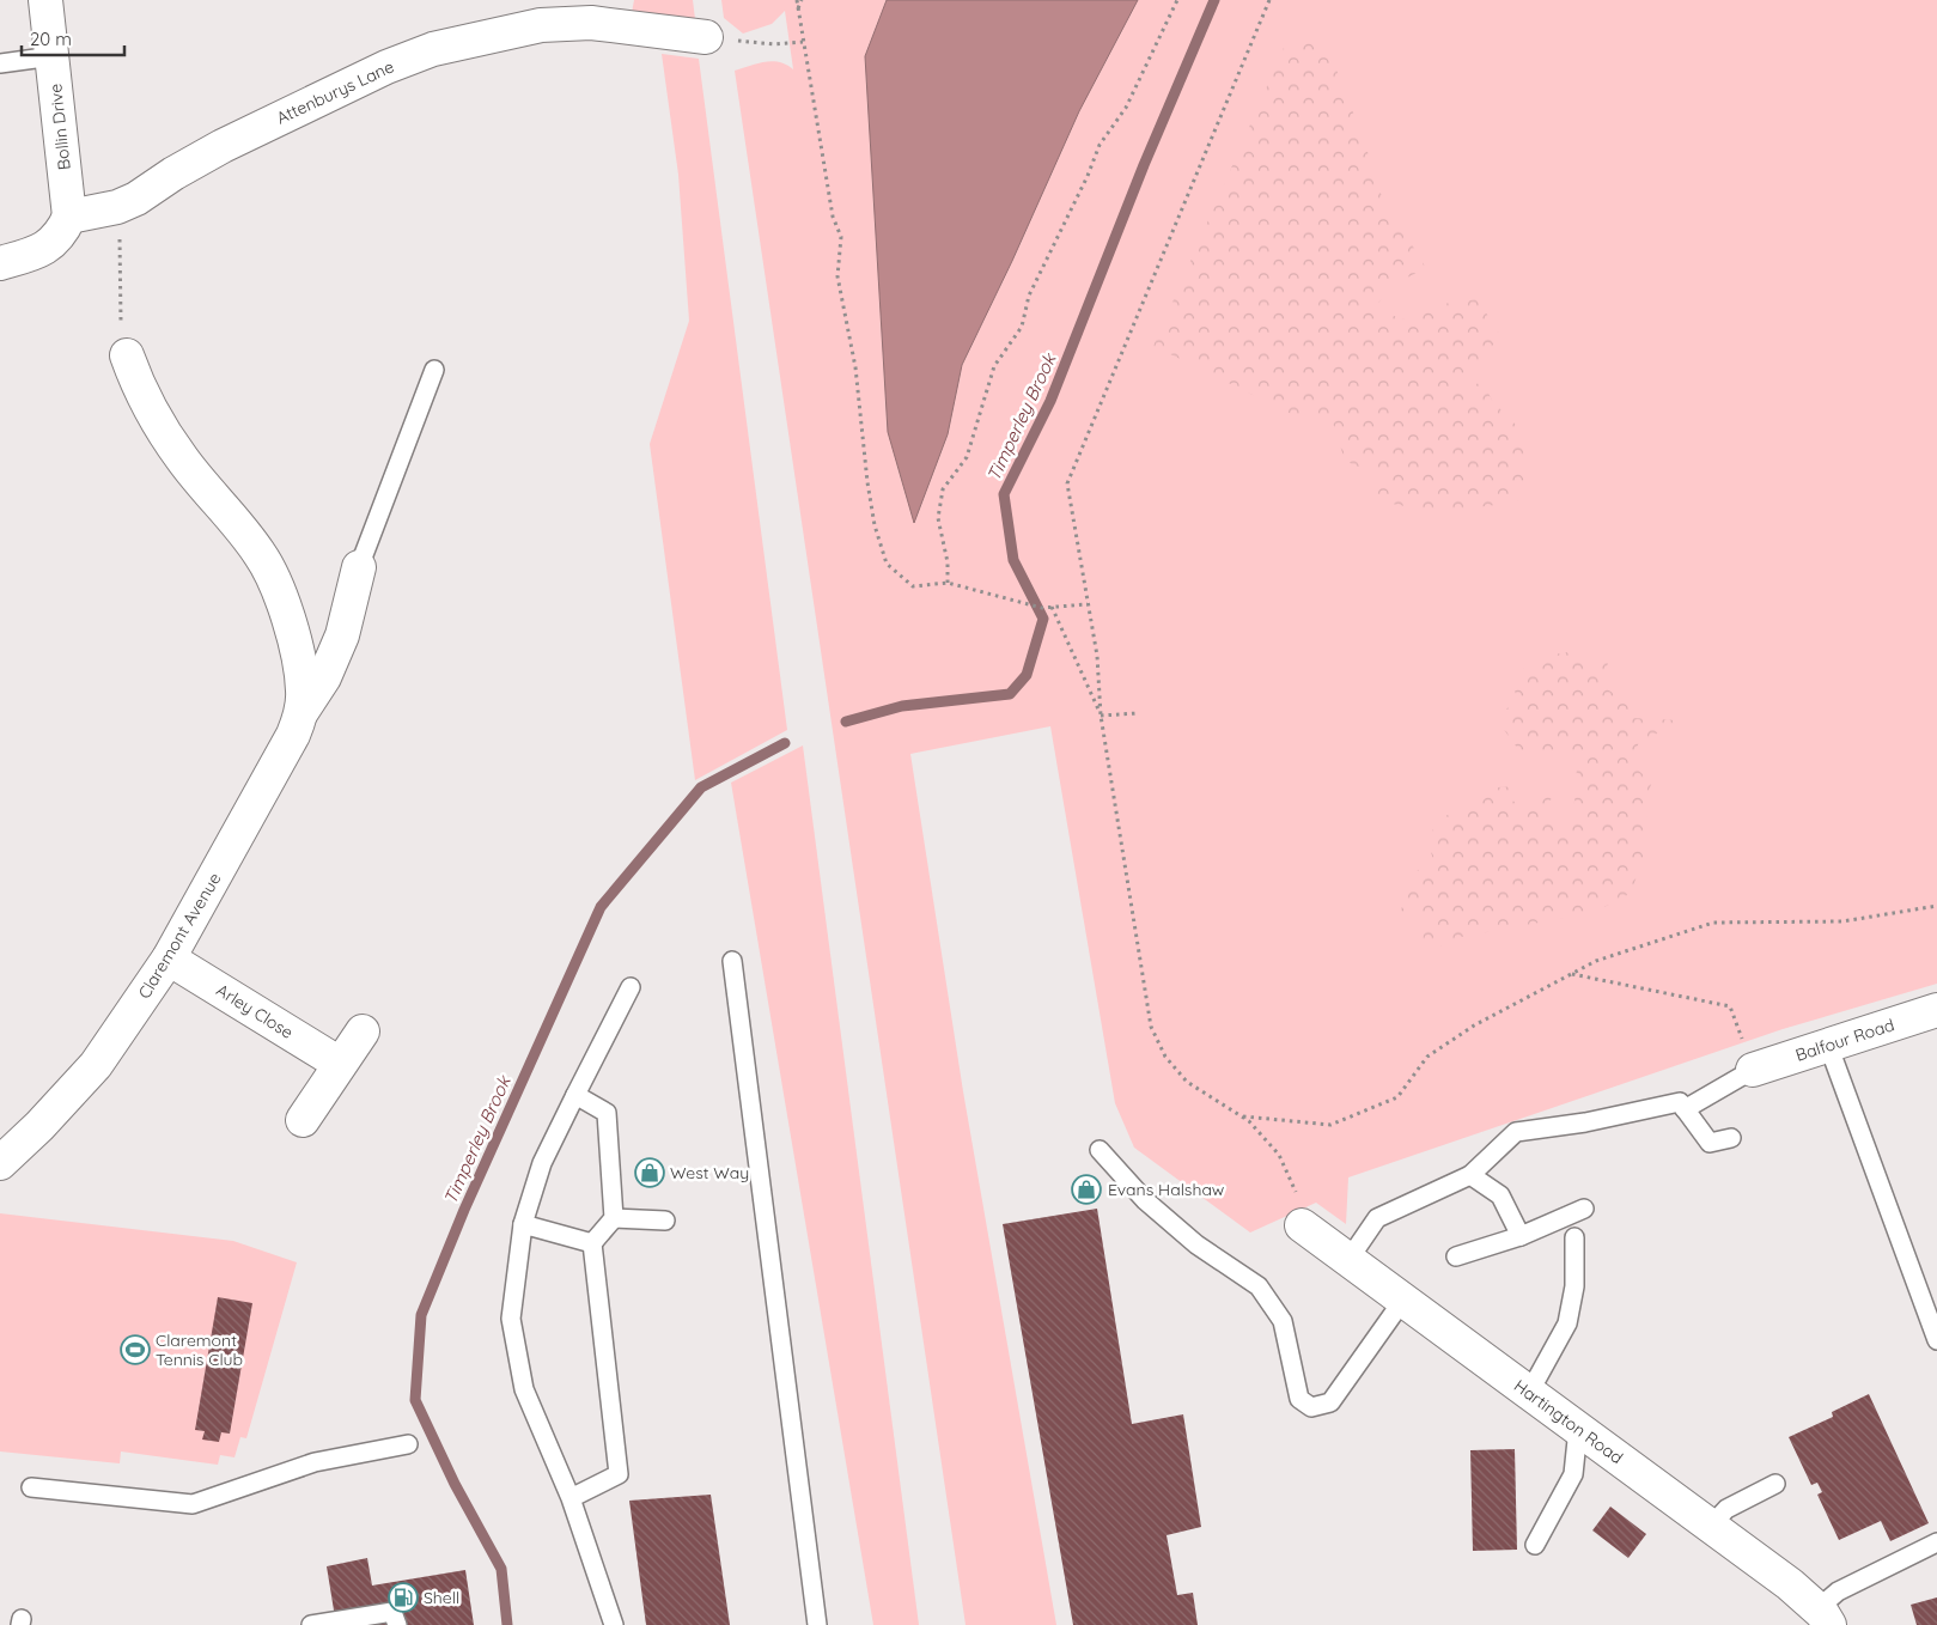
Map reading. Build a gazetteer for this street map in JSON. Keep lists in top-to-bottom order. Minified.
{"streets":{"street":["Attenburys Lane","Bollin Drive","Claremont Avenue","Arley Close","Balfour Road","Hartington Road"]},"crossings":[["Attenburys Lane","Bollin Drive"],["Claremont Avenue","Arley Close"]],"water":["Timperley Brook"],"places":{"shop":["West Way","Evans Halshaw"],"sports":["Claremont Tennis Club"],"fuel station":["Shell"]},"scale_bar":"20 m"}
